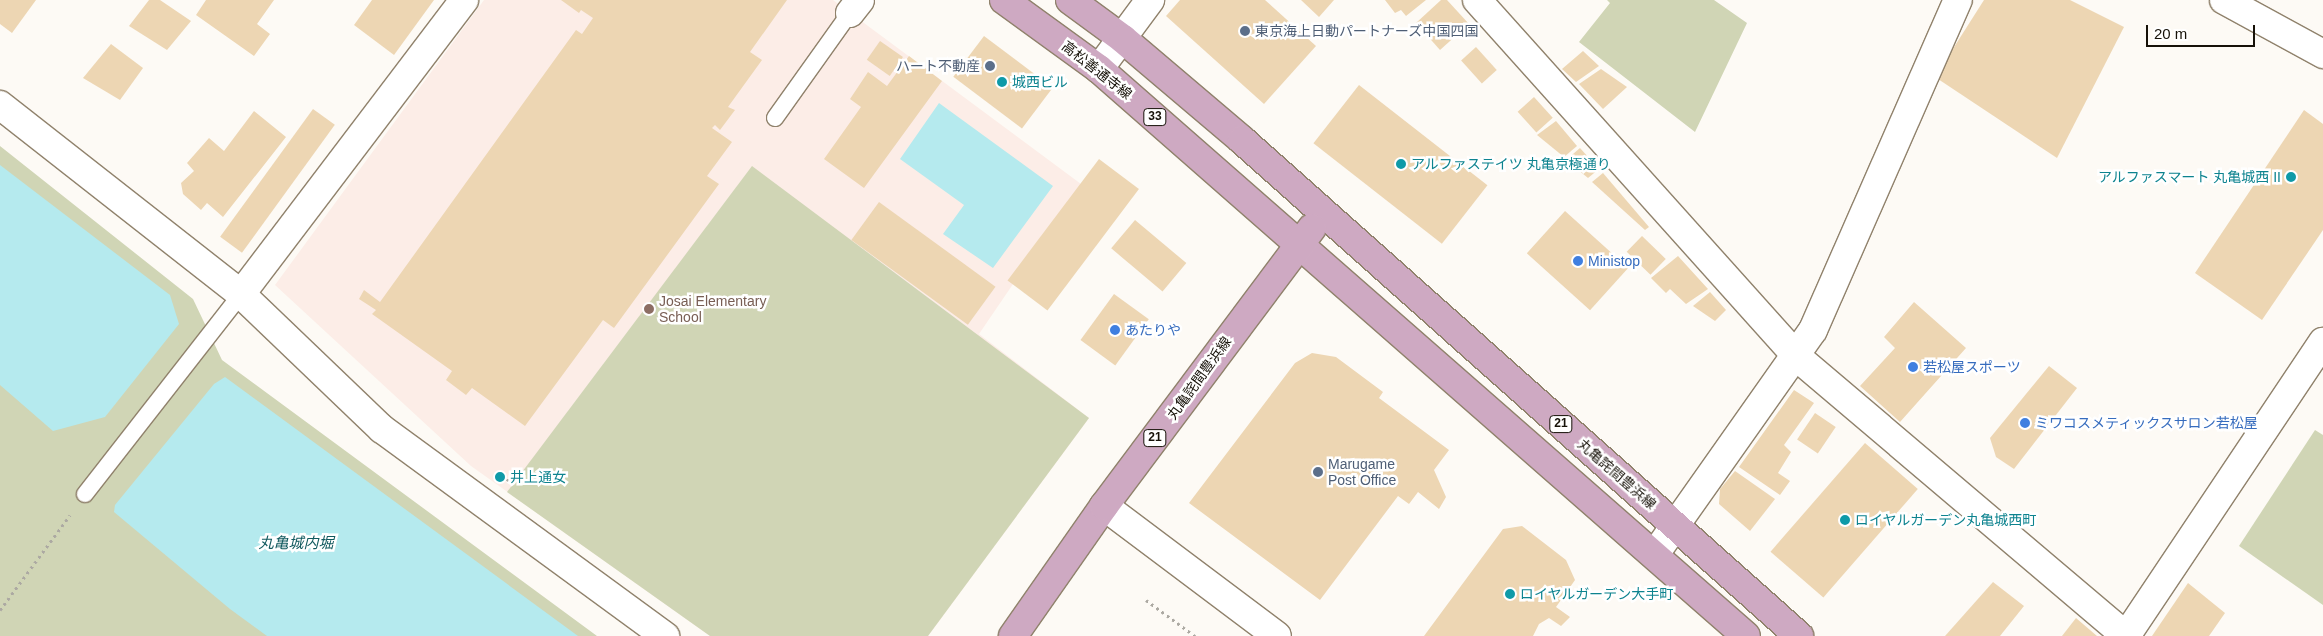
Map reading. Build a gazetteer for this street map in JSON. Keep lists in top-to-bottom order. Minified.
{"streets":{"main road":["高松善通寺線","33","丸亀詫間豊浜線","21"]},"crossings":[["高松善通寺線","丸亀詫間豊浜線"],["高松善通寺線","21"],["丸亀詫間豊浜線","21"]],"water":["丸亀城内堀"],"places":["東京海上日動パートナーズ中国四国","ハート不動産","城西ビル","アルファステイツ 丸亀京極通り","アルファスマート 丸亀城西 II","Ministop","Josai Elementary School","あたりや","若松屋スポーツ","ミワコスメティックスサロン若松屋","Marugame Post Office","井上通女","ロイヤルガーデン丸亀城西町","ロイヤルガーデン大手町"],"scale_bar":"20 m"}
